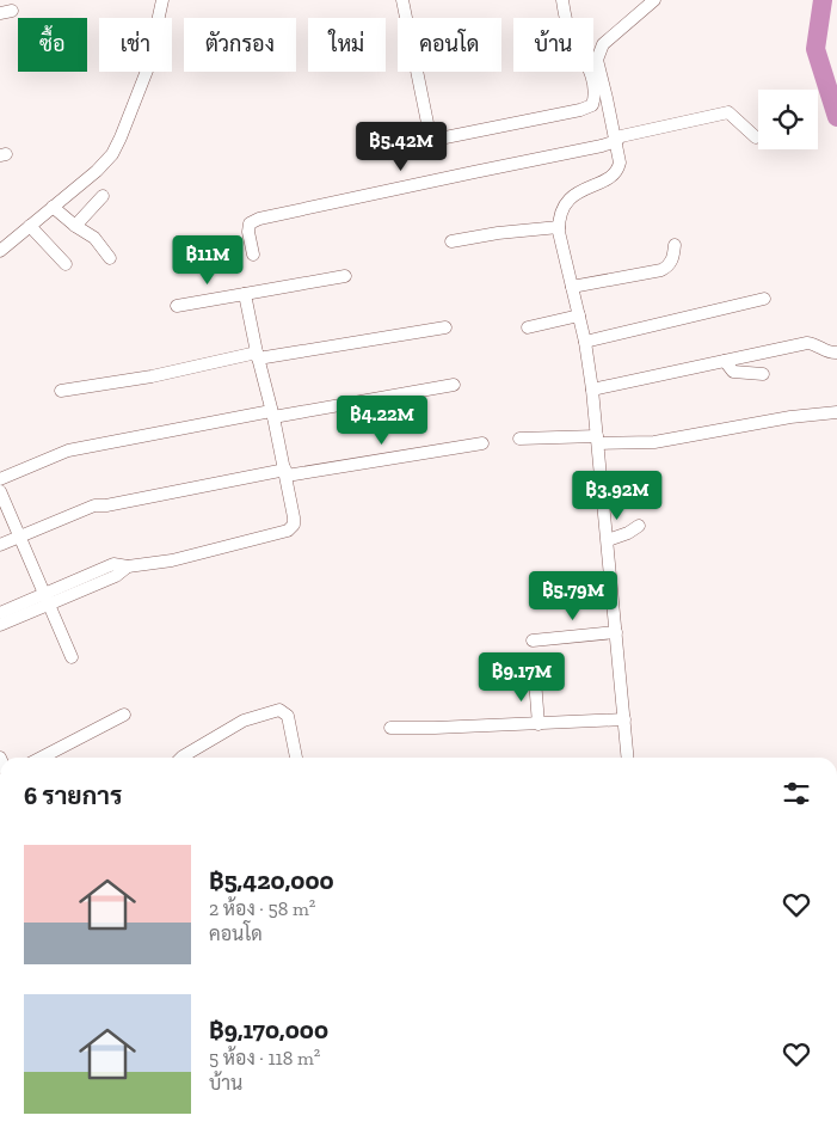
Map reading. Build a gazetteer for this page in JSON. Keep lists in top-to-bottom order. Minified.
{"page":{"chip":["ซื้อ","เช่า","ตัวกรอง","ใหม่","คอนโด","บ้าน"],"price":["฿5.42M","฿11M","฿4.22M","฿3.92M","฿5.79M","฿9.17M"],"heading":"6 รายการ","list":[{"name":"฿5,420,000","note":"2 ห้อง · 58 m² · คอนโด"},{"name":"฿9,170,000","note":"5 ห้อง · 118 m² · บ้าน"}]}}
